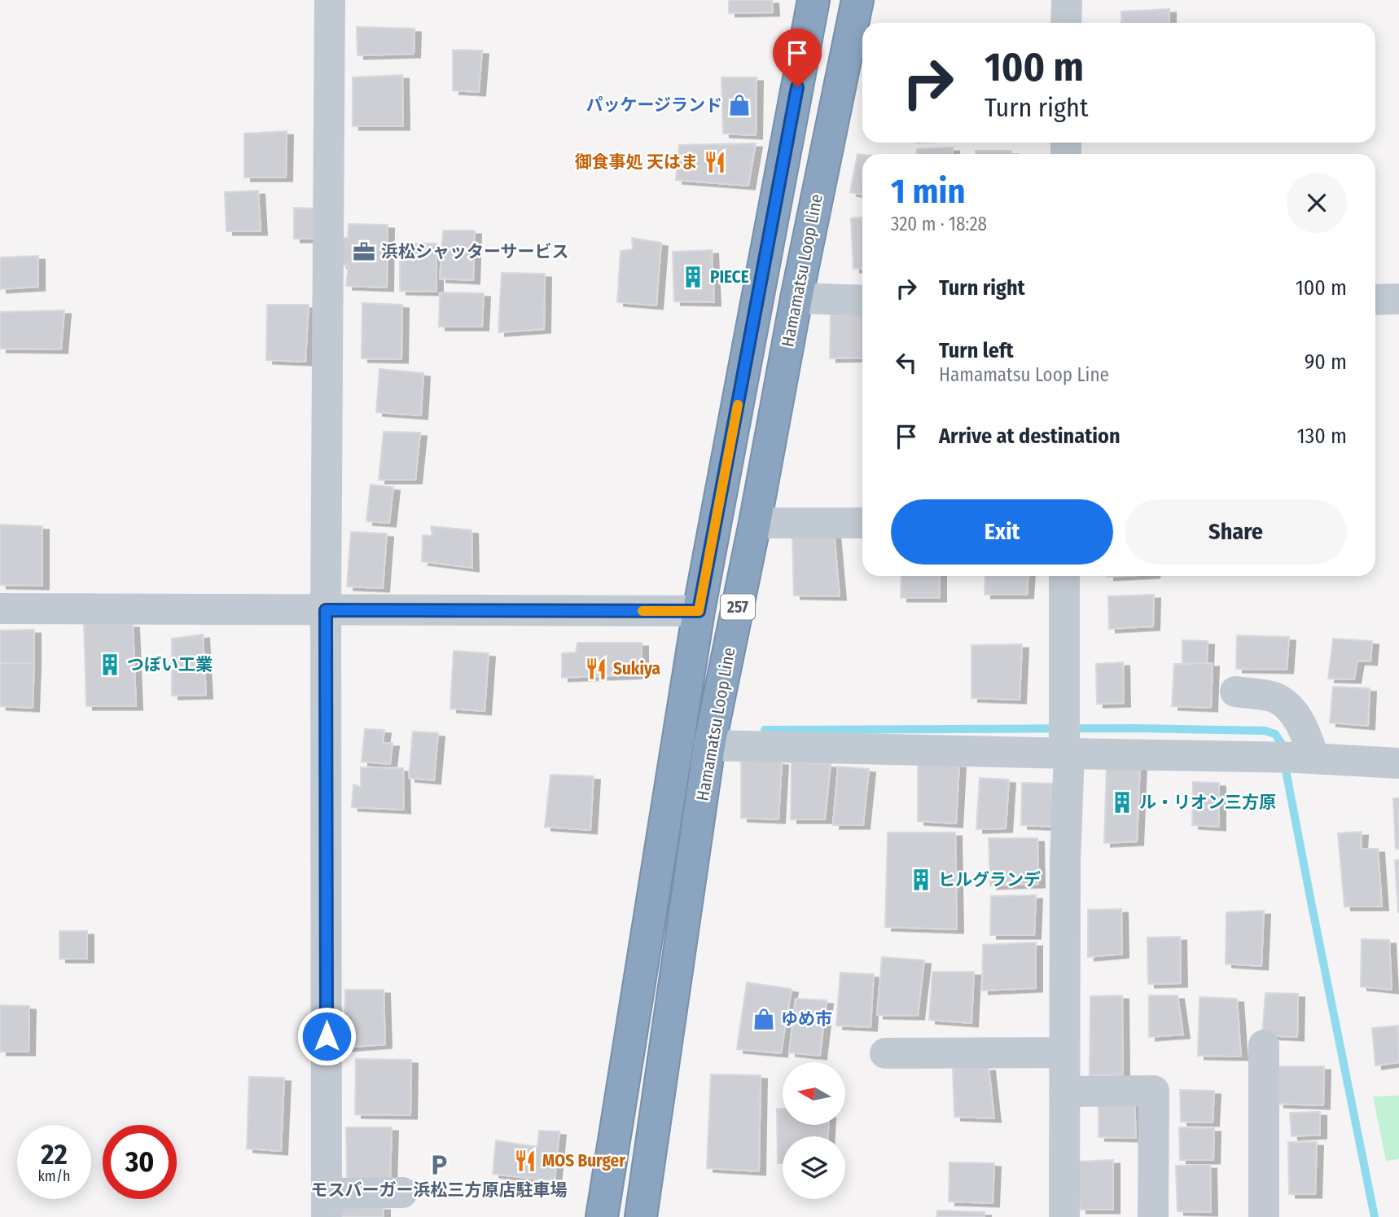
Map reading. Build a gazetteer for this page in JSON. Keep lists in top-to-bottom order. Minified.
{"streets":{"highway":["Hamamatsu Loop Line","257"]},"places":{"shop":["パッケージランド","ゆめ市"],"restaurant":["御食事処 天はま","Sukiya","MOS Burger"],"office":["浜松シャッターサービス"],"building":["PIECE","つぼい工業","ル・リオン三方原","ヒルグランデ"],"parking":["モスバーガー浜松三方原店駐車場"]},"north":"left","page":{"turn":["100 m","Turn right"],"heading":["1 min","320 m · 18:28"],"list":[{"name":"Turn right","value":"100 m"},{"name":"Turn left","note":"Hamamatsu Loop Line","value":"90 m"},{"name":"Arrive at destination","value":"130 m"}],"buttons":["Exit","Share"],"speed":"22 km/h","limit":"30"}}
